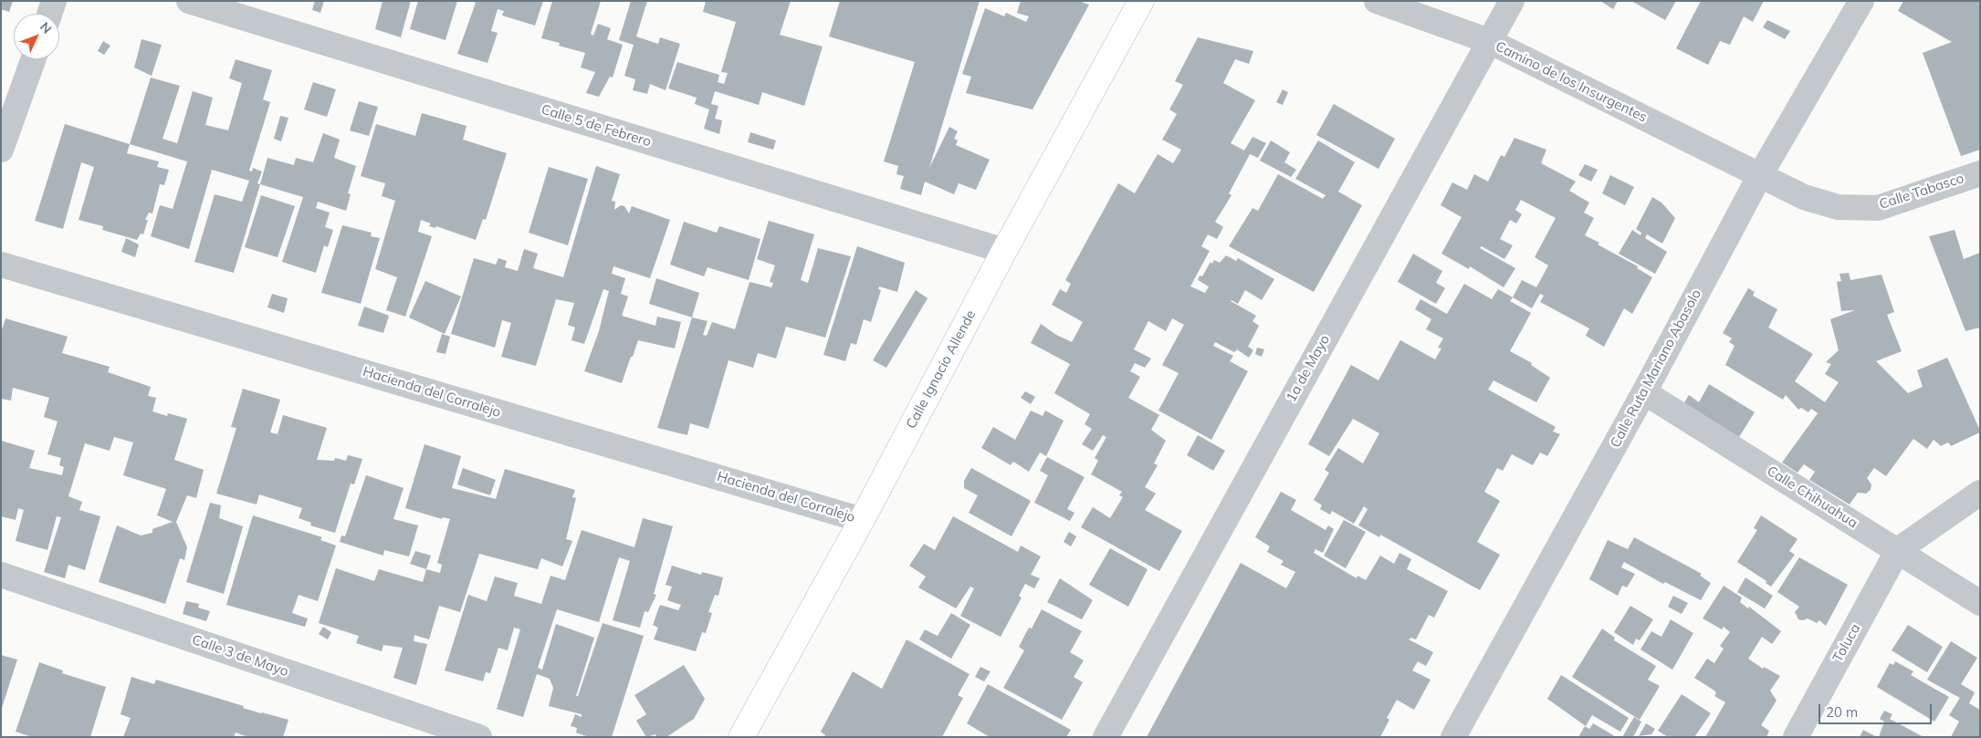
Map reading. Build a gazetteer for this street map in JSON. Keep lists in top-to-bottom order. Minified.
{"streets":{"street":["Camino de los Insurgentes","Calle 5 de Febrero","Calle Tabasco","1a de Mayo","Calle Ruta Mariano Abasolo","Calle Ignacio Allende","Hacienda del Corralejo","Calle Chihuahua","Toluca","Calle 3 de Mayo"]},"crossings":[["Camino de los Insurgentes","Calle Tabasco"],["Camino de los Insurgentes","1a de Mayo"],["Camino de los Insurgentes","Calle Ruta Mariano Abasolo"],["Calle 5 de Febrero","Calle Ignacio Allende"],["Calle Tabasco","Calle Ruta Mariano Abasolo"],["Calle Ruta Mariano Abasolo","Calle Chihuahua"],["Calle Ignacio Allende","Hacienda del Corralejo"],["Calle Chihuahua","Toluca"]],"scale_bar":"20 m","north":"top right"}
